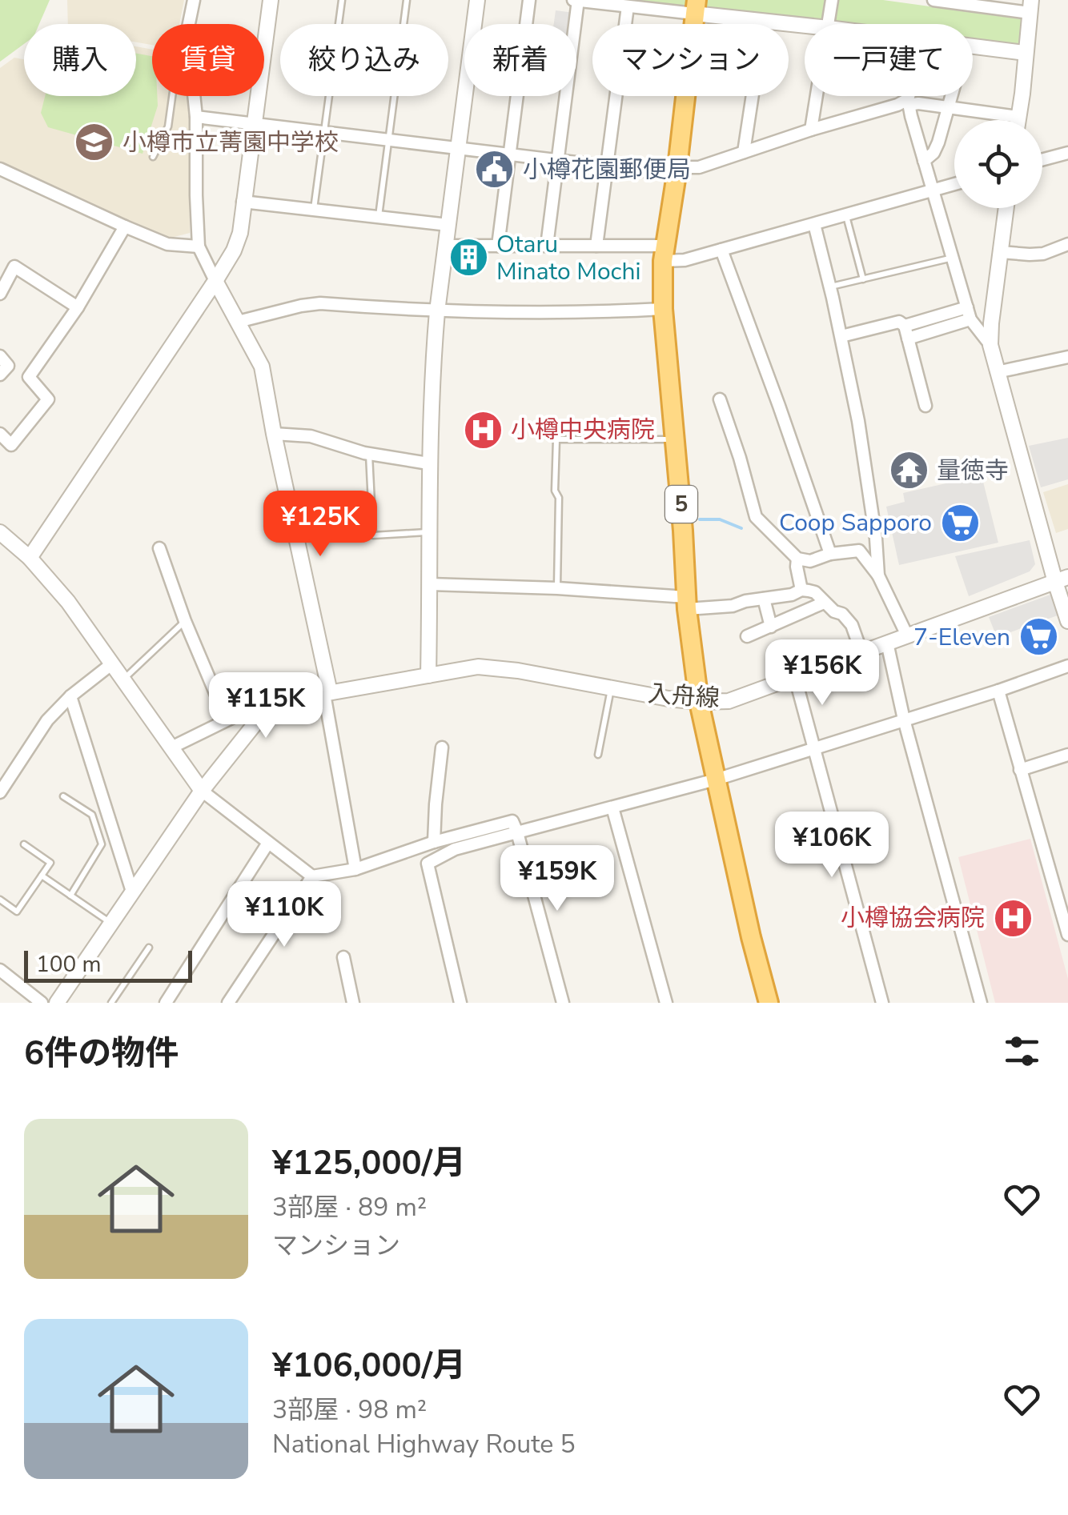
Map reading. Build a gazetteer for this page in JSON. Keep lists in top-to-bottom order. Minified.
{"streets":{"highway":["5"],"street":["入舟線"]},"crossings":[["5","入舟線"]],"places":{"school or university":["小樽市立菁園中学校"],"public building":["小樽花園郵便局"],"building":["Otaru Minato Mochi"],"hospital":["小樽中央病院","小樽協会病院"],"temple":["量徳寺"],"supermarket":["Coop Sapporo","7-Eleven"]},"scale_bar":"100 m","page":{"chip":["購入","賃貸","絞り込み","新着","マンション","一戸建て"],"price":["¥125K","¥156K","¥115K","¥106K","¥159K","¥110K"],"scale":"100 m","heading":"6件の物件","list":[{"name":"¥125,000/月","note":"3部屋 · 89 m² · マンション"},{"name":"¥106,000/月","note":"3部屋 · 98 m² · National Highway Route 5"}]}}
